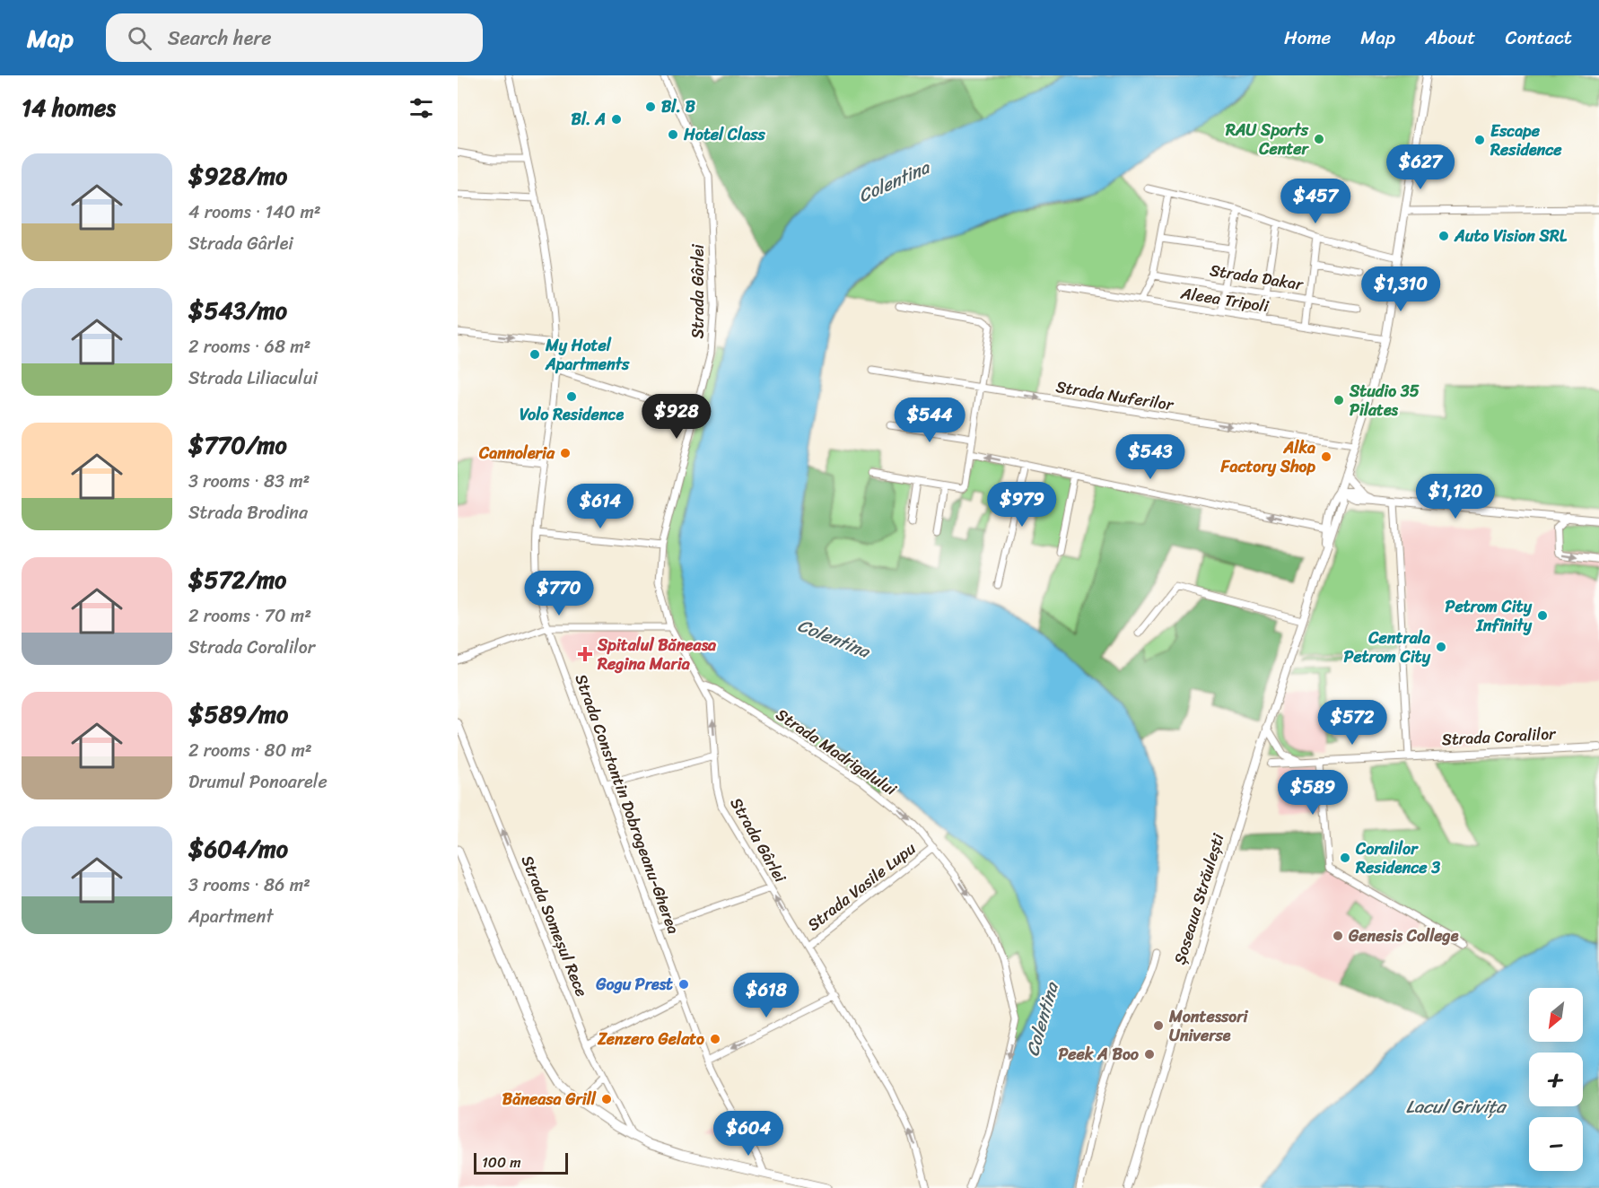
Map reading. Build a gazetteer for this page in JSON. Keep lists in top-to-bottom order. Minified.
{"streets":{"street":["Strada Dakar","Strada Gârlei","Aleea Tripoli","Strada Nuferilor","Strada Coralilor","Strada Madrigalului","Strada Constantin Dobrogeanu-Gherea","Strada Vasile Lupu","Șoseaua Străulești","Strada Someșul Rece"]},"crossings":[["Strada Gârlei","Strada Madrigalului"],["Strada Gârlei","Strada Vasile Lupu"],["Aleea Tripoli","Șoseaua Străulești"],["Strada Nuferilor","Șoseaua Străulești"],["Strada Coralilor","Șoseaua Străulești"],["Strada Madrigalului","Strada Vasile Lupu"]],"one_way":["Strada Nuferilor","Strada Madrigalului","Strada Someșul Rece"],"water":["Colentina","Lacul Grivița"],"places":{"other":["Bl. B","Bl. A","Hotel Class","RAU Sports Center","Escape Residence","Auto Vision SRL","My Hotel Apartments","Volo Residence","Studio 35 Pilates","Cannoleria","Alka Factory Shop","Petrom City Infinity","Centrala Petrom City","Coralilor Residence 3","Genesis College","Gogu Prest","Montessori Universe","Zenzero Gelato","Peek A Boo","Băneasa Grill"],"health":["Spitalul Băneasa Regina Maria"]},"scale_bar":"100 m","north":"bottom left","page":{"header":"Map","search":"Search here","nav":["Home","Map","About","Contact"],"heading":"14 homes","list":[{"name":"$928/mo","note":"4 rooms · 140 m² · Strada Gârlei"},{"name":"$543/mo","note":"2 rooms · 68 m² · Strada Liliacului"},{"name":"$770/mo","note":"3 rooms · 83 m² · Strada Brodina"},{"name":"$572/mo","note":"2 rooms · 70 m² · Strada Coralilor"},{"name":"$589/mo","note":"2 rooms · 80 m² · Drumul Ponoarele"},{"name":"$604/mo","note":"3 rooms · 86 m² · Apartment"}],"price":["$627","$457","$1,310","$928","$544","$543","$1,120","$979","$614","$770","$572","$589","$618","$604"],"map_buttons":["+","−"],"scale":"100 m"}}
